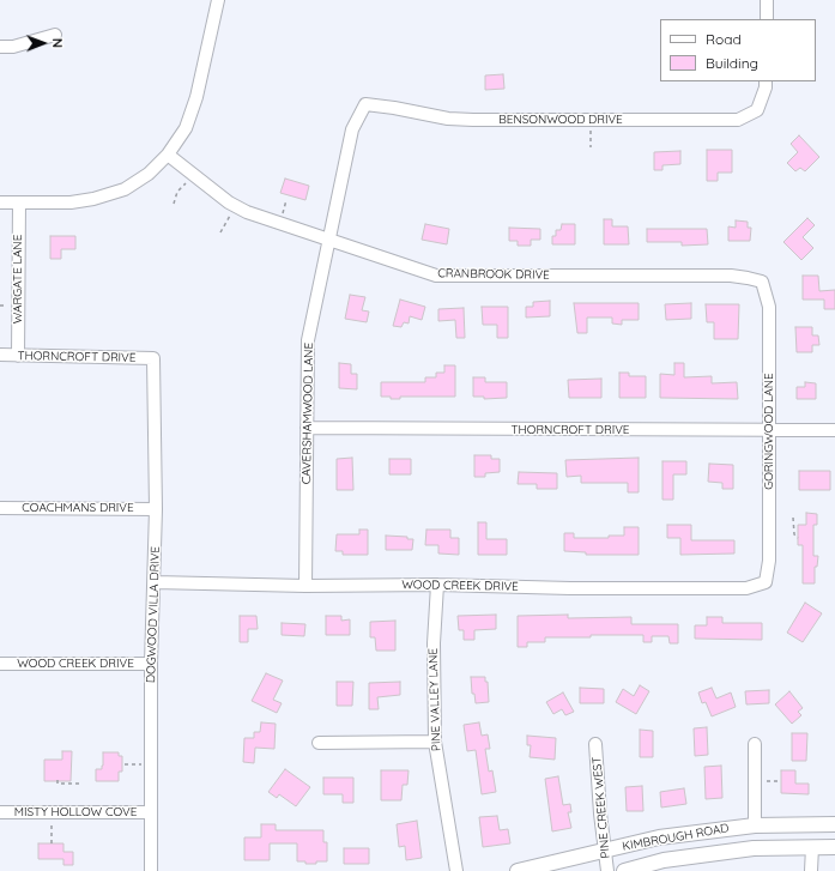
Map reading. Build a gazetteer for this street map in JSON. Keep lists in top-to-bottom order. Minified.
{"streets":{"street":["BENSONWOOD DRIVE","CRANBROOK DRIVE","WARGATE LANE","THORNCROFT DRIVE","CAVERSHAMWOOD LANE","GORINGWOOD LANE","COACHMANS DRIVE","WOOD CREEK DRIVE","DOGWOOD VILLA DRIVE","PINE VALLEY LANE","PINE CREEK WEST","MISTY HOLLOW COVE","KIMBROUGH ROAD"]},"crossings":[["BENSONWOOD DRIVE","CAVERSHAMWOOD LANE"],["CRANBROOK DRIVE","CAVERSHAMWOOD LANE"],["CRANBROOK DRIVE","GORINGWOOD LANE"],["WARGATE LANE","THORNCROFT DRIVE"],["THORNCROFT DRIVE","CAVERSHAMWOOD LANE"],["THORNCROFT DRIVE","GORINGWOOD LANE"],["THORNCROFT DRIVE","DOGWOOD VILLA DRIVE"],["CAVERSHAMWOOD LANE","WOOD CREEK DRIVE"],["GORINGWOOD LANE","WOOD CREEK DRIVE"],["COACHMANS DRIVE","DOGWOOD VILLA DRIVE"],["WOOD CREEK DRIVE","DOGWOOD VILLA DRIVE"],["WOOD CREEK DRIVE","PINE VALLEY LANE"],["DOGWOOD VILLA DRIVE","MISTY HOLLOW COVE"],["PINE CREEK WEST","KIMBROUGH ROAD"]],"legend":["Road","Building"],"north":"right"}
